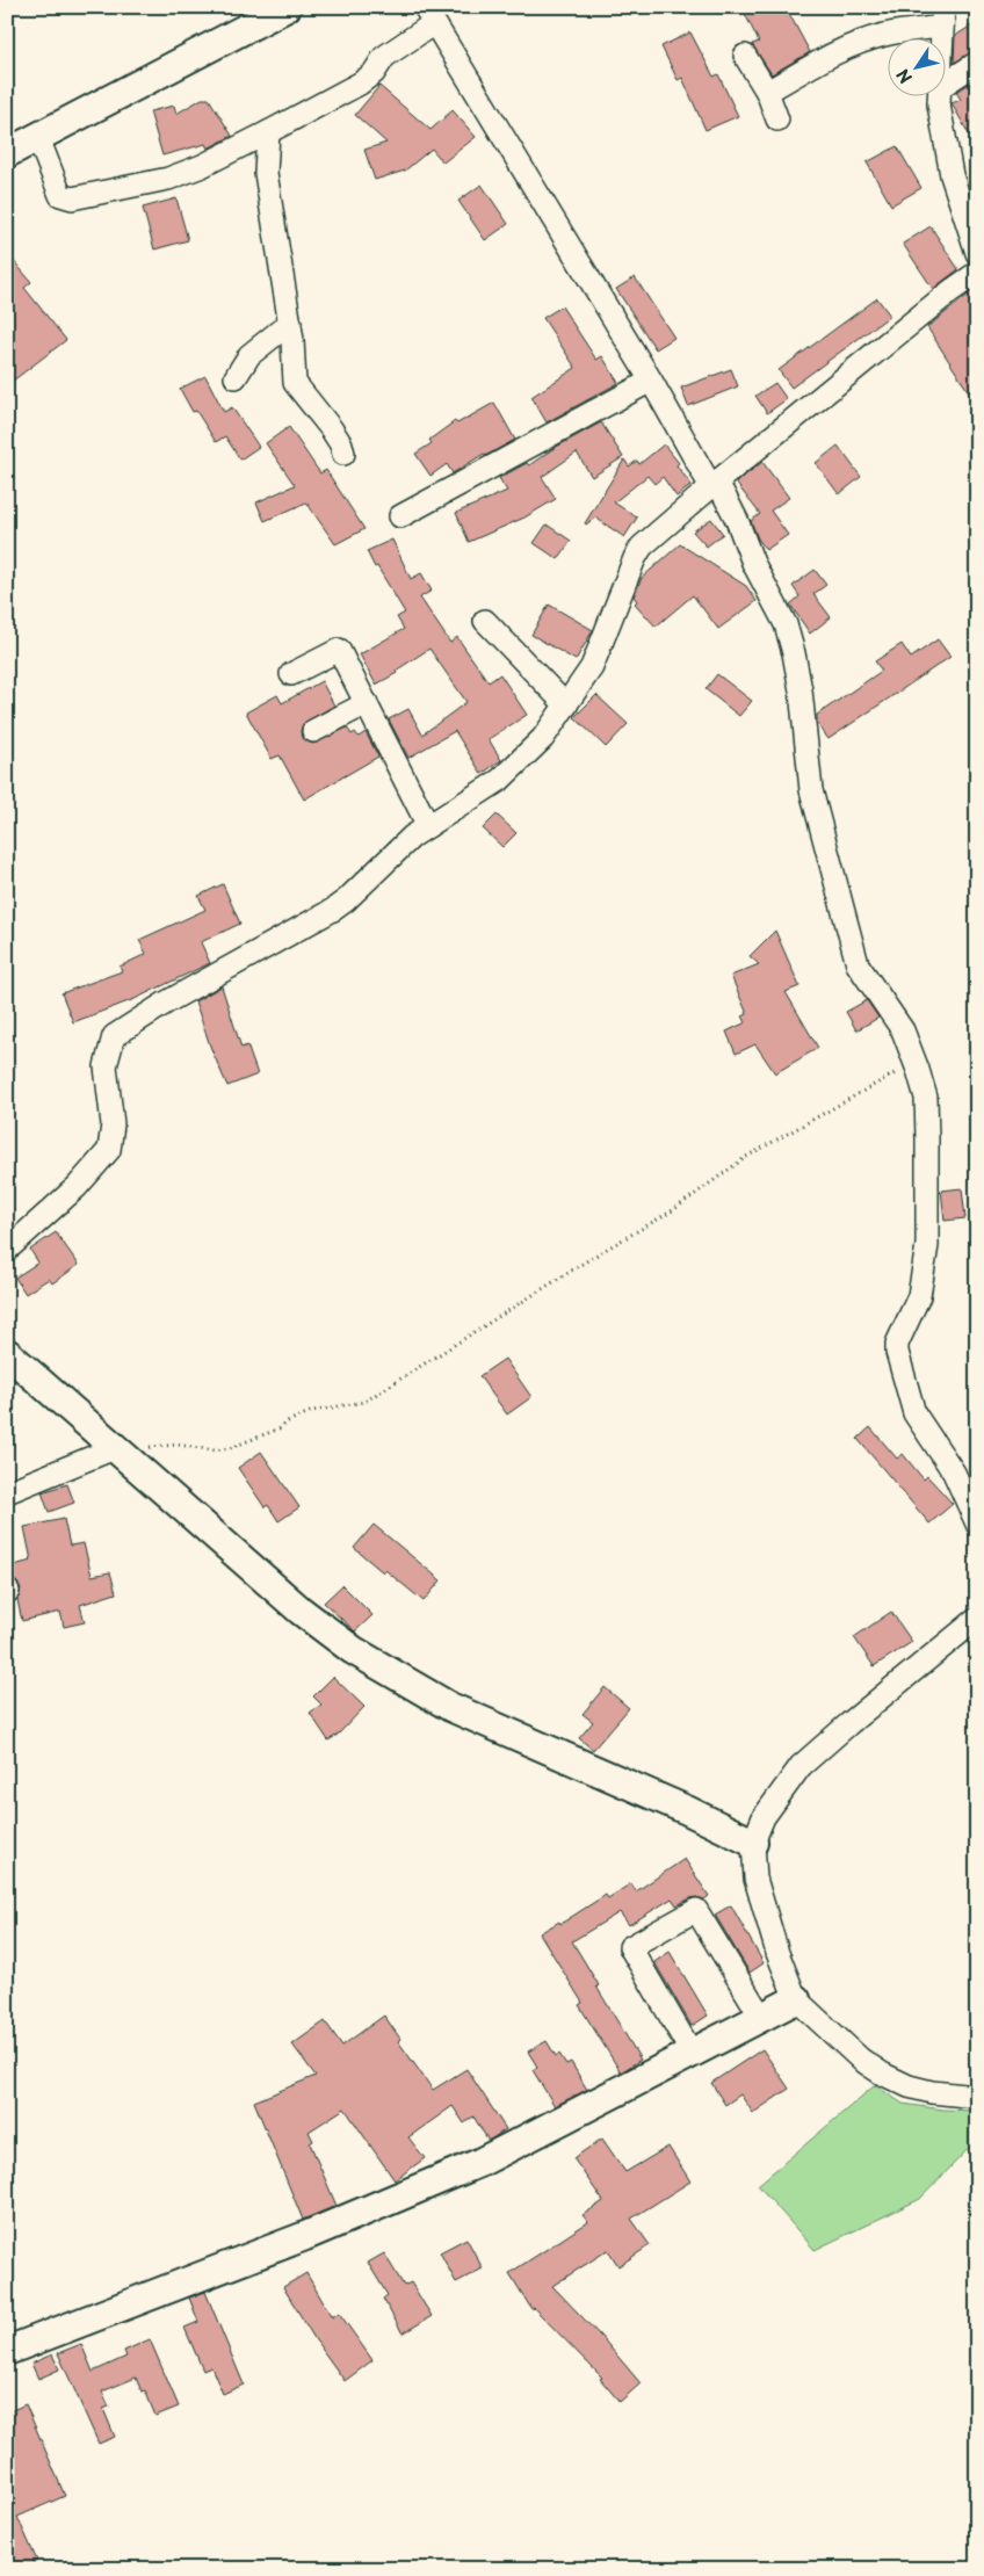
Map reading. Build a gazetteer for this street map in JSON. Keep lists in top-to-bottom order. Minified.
{"north":"bottom left"}
